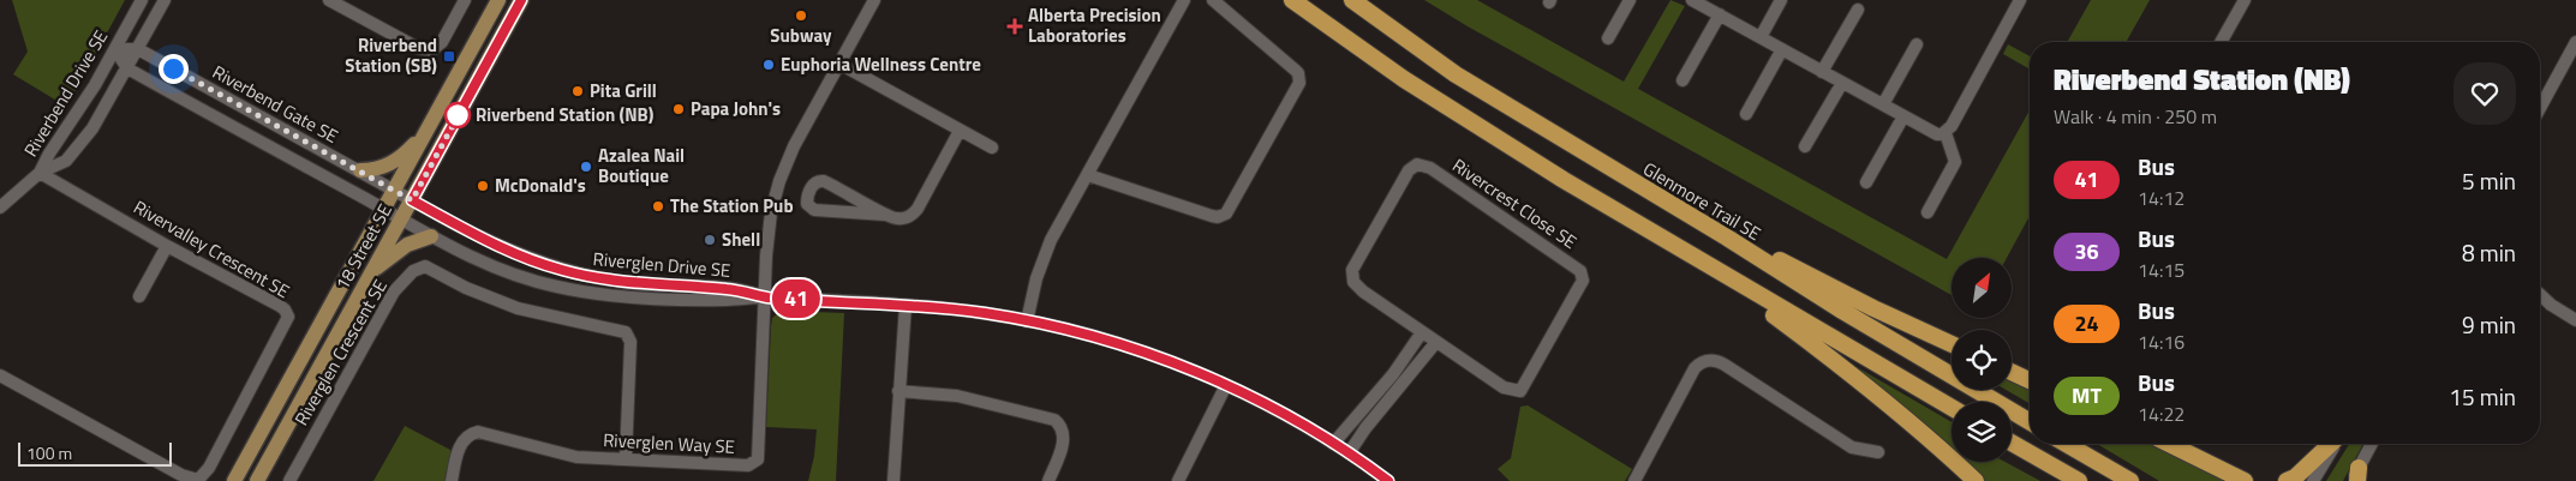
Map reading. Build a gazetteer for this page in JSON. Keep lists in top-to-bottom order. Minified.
{"streets":{"highway":["Glenmore Trail SE"],"main road":["18 Street SE"],"street":["Riverbend Drive SE","Riverbend Gate SE","Rivercrest Close SE","Rivervalley Crescent SE","Riverglen Drive SE","Riverglen Crescent SE","Riverglen Way SE"]},"crossings":[["Riverbend Drive SE","Riverbend Gate SE"],["Riverbend Drive SE","Rivervalley Crescent SE"],["Riverbend Gate SE","18 Street SE"],["Riverbend Gate SE","Riverglen Drive SE"],["18 Street SE","Riverglen Drive SE"],["Riverglen Drive SE","Riverglen Way SE"],["Riverglen Crescent SE","Riverglen Way SE"]],"places":{"other":["Subway","Euphoria Wellness Centre","Pita Grill","Papa John's","Riverbend Station (NB)","Azalea Nail Boutique","McDonald's","The Station Pub","Shell"],"health":["Alberta Precision Laboratories"],"transit":["Riverbend Station (SB)"]},"lines":["bus line 41"],"scale_bar":"100 m","north":"top right","page":{"on_map":"41","heading":["Riverbend Station (NB)","Walk · 4 min · 250 m"],"list":[{"mark":"41","name":"Bus","note":"14:12","value":"5 min"},{"mark":"36","name":"Bus","note":"14:15","value":"8 min"},{"mark":"24","name":"Bus","note":"14:16","value":"9 min"},{"mark":"MT","name":"Bus","note":"14:22","value":"15 min"}],"scale":"100 m"}}
